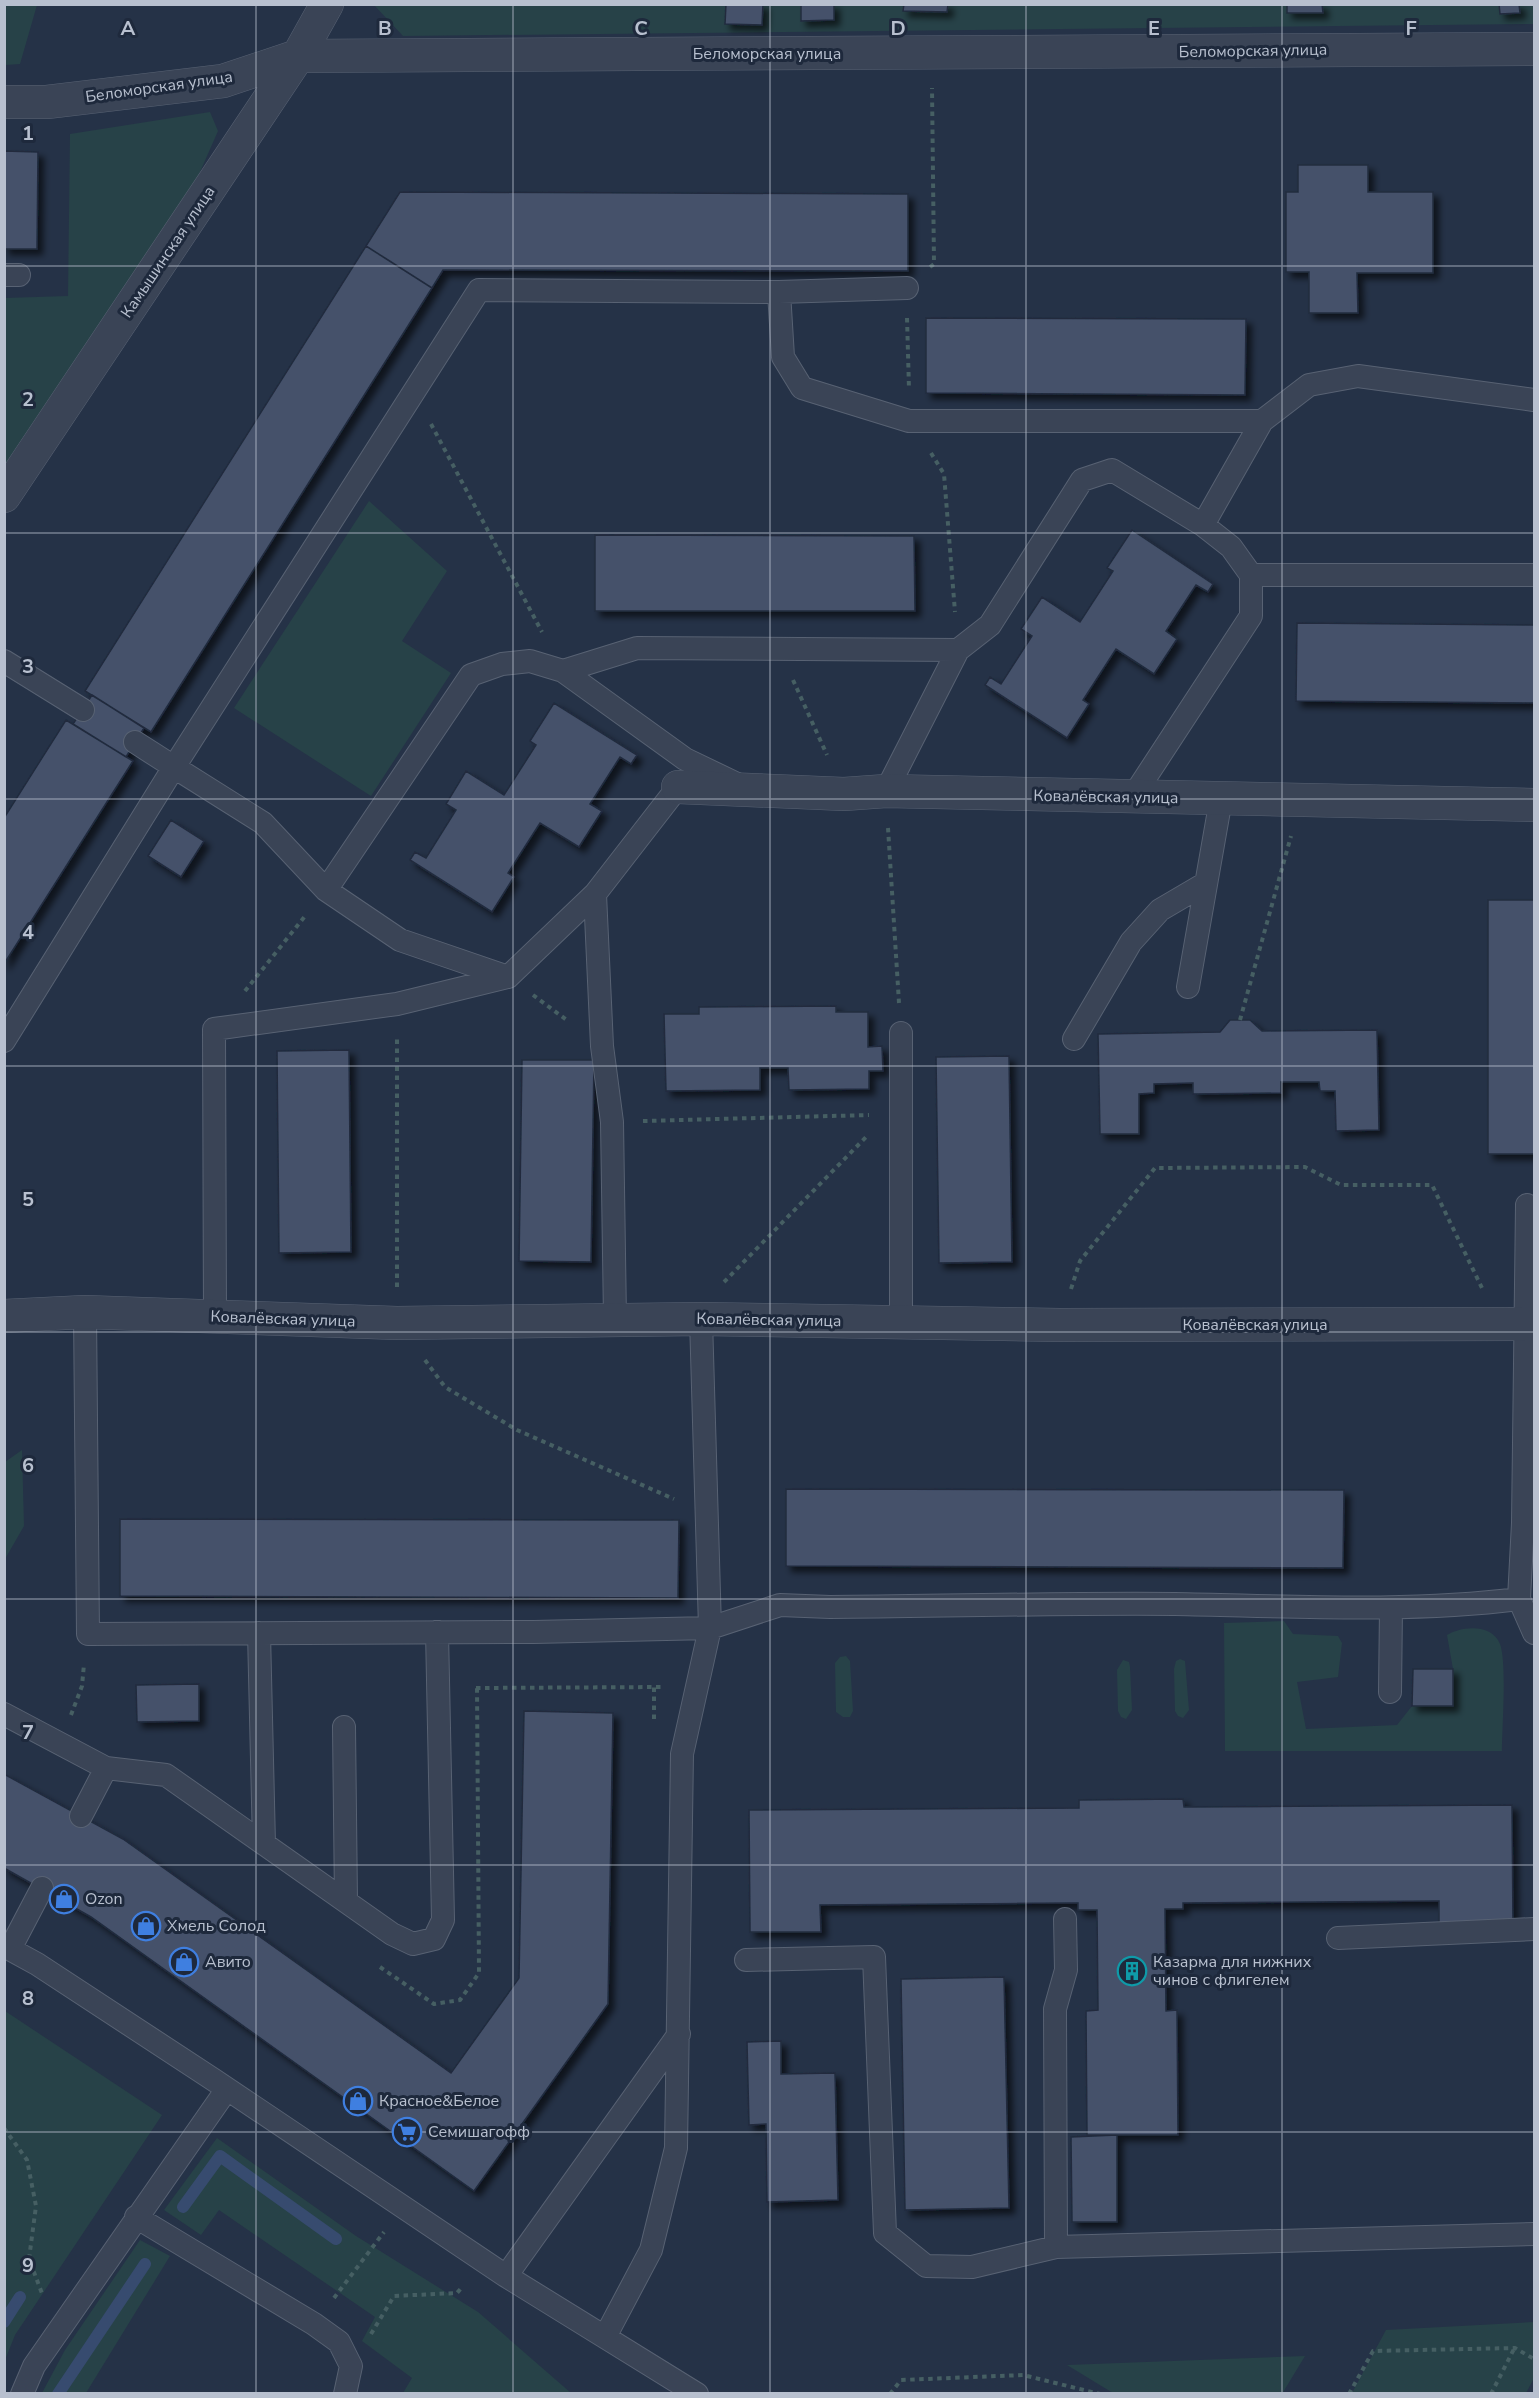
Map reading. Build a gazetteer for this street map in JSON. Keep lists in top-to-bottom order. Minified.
{"streets":{"street":["Беломорская улица","Камышинская улица","Ковалёвская улица"]},"crossings":[["Беломорская улица","Камышинская улица"]],"places":{"shop":["Ozon","Хмель Солод","Авито","Красное&Белое"],"building":["Казарма для нижних чинов с флигелем"],"supermarket":["Семишагофф"]},"grid":{"columns":["A","B","C","D","E","F"],"rows":["1","2","3","4","5","6","7","8","9"]}}
